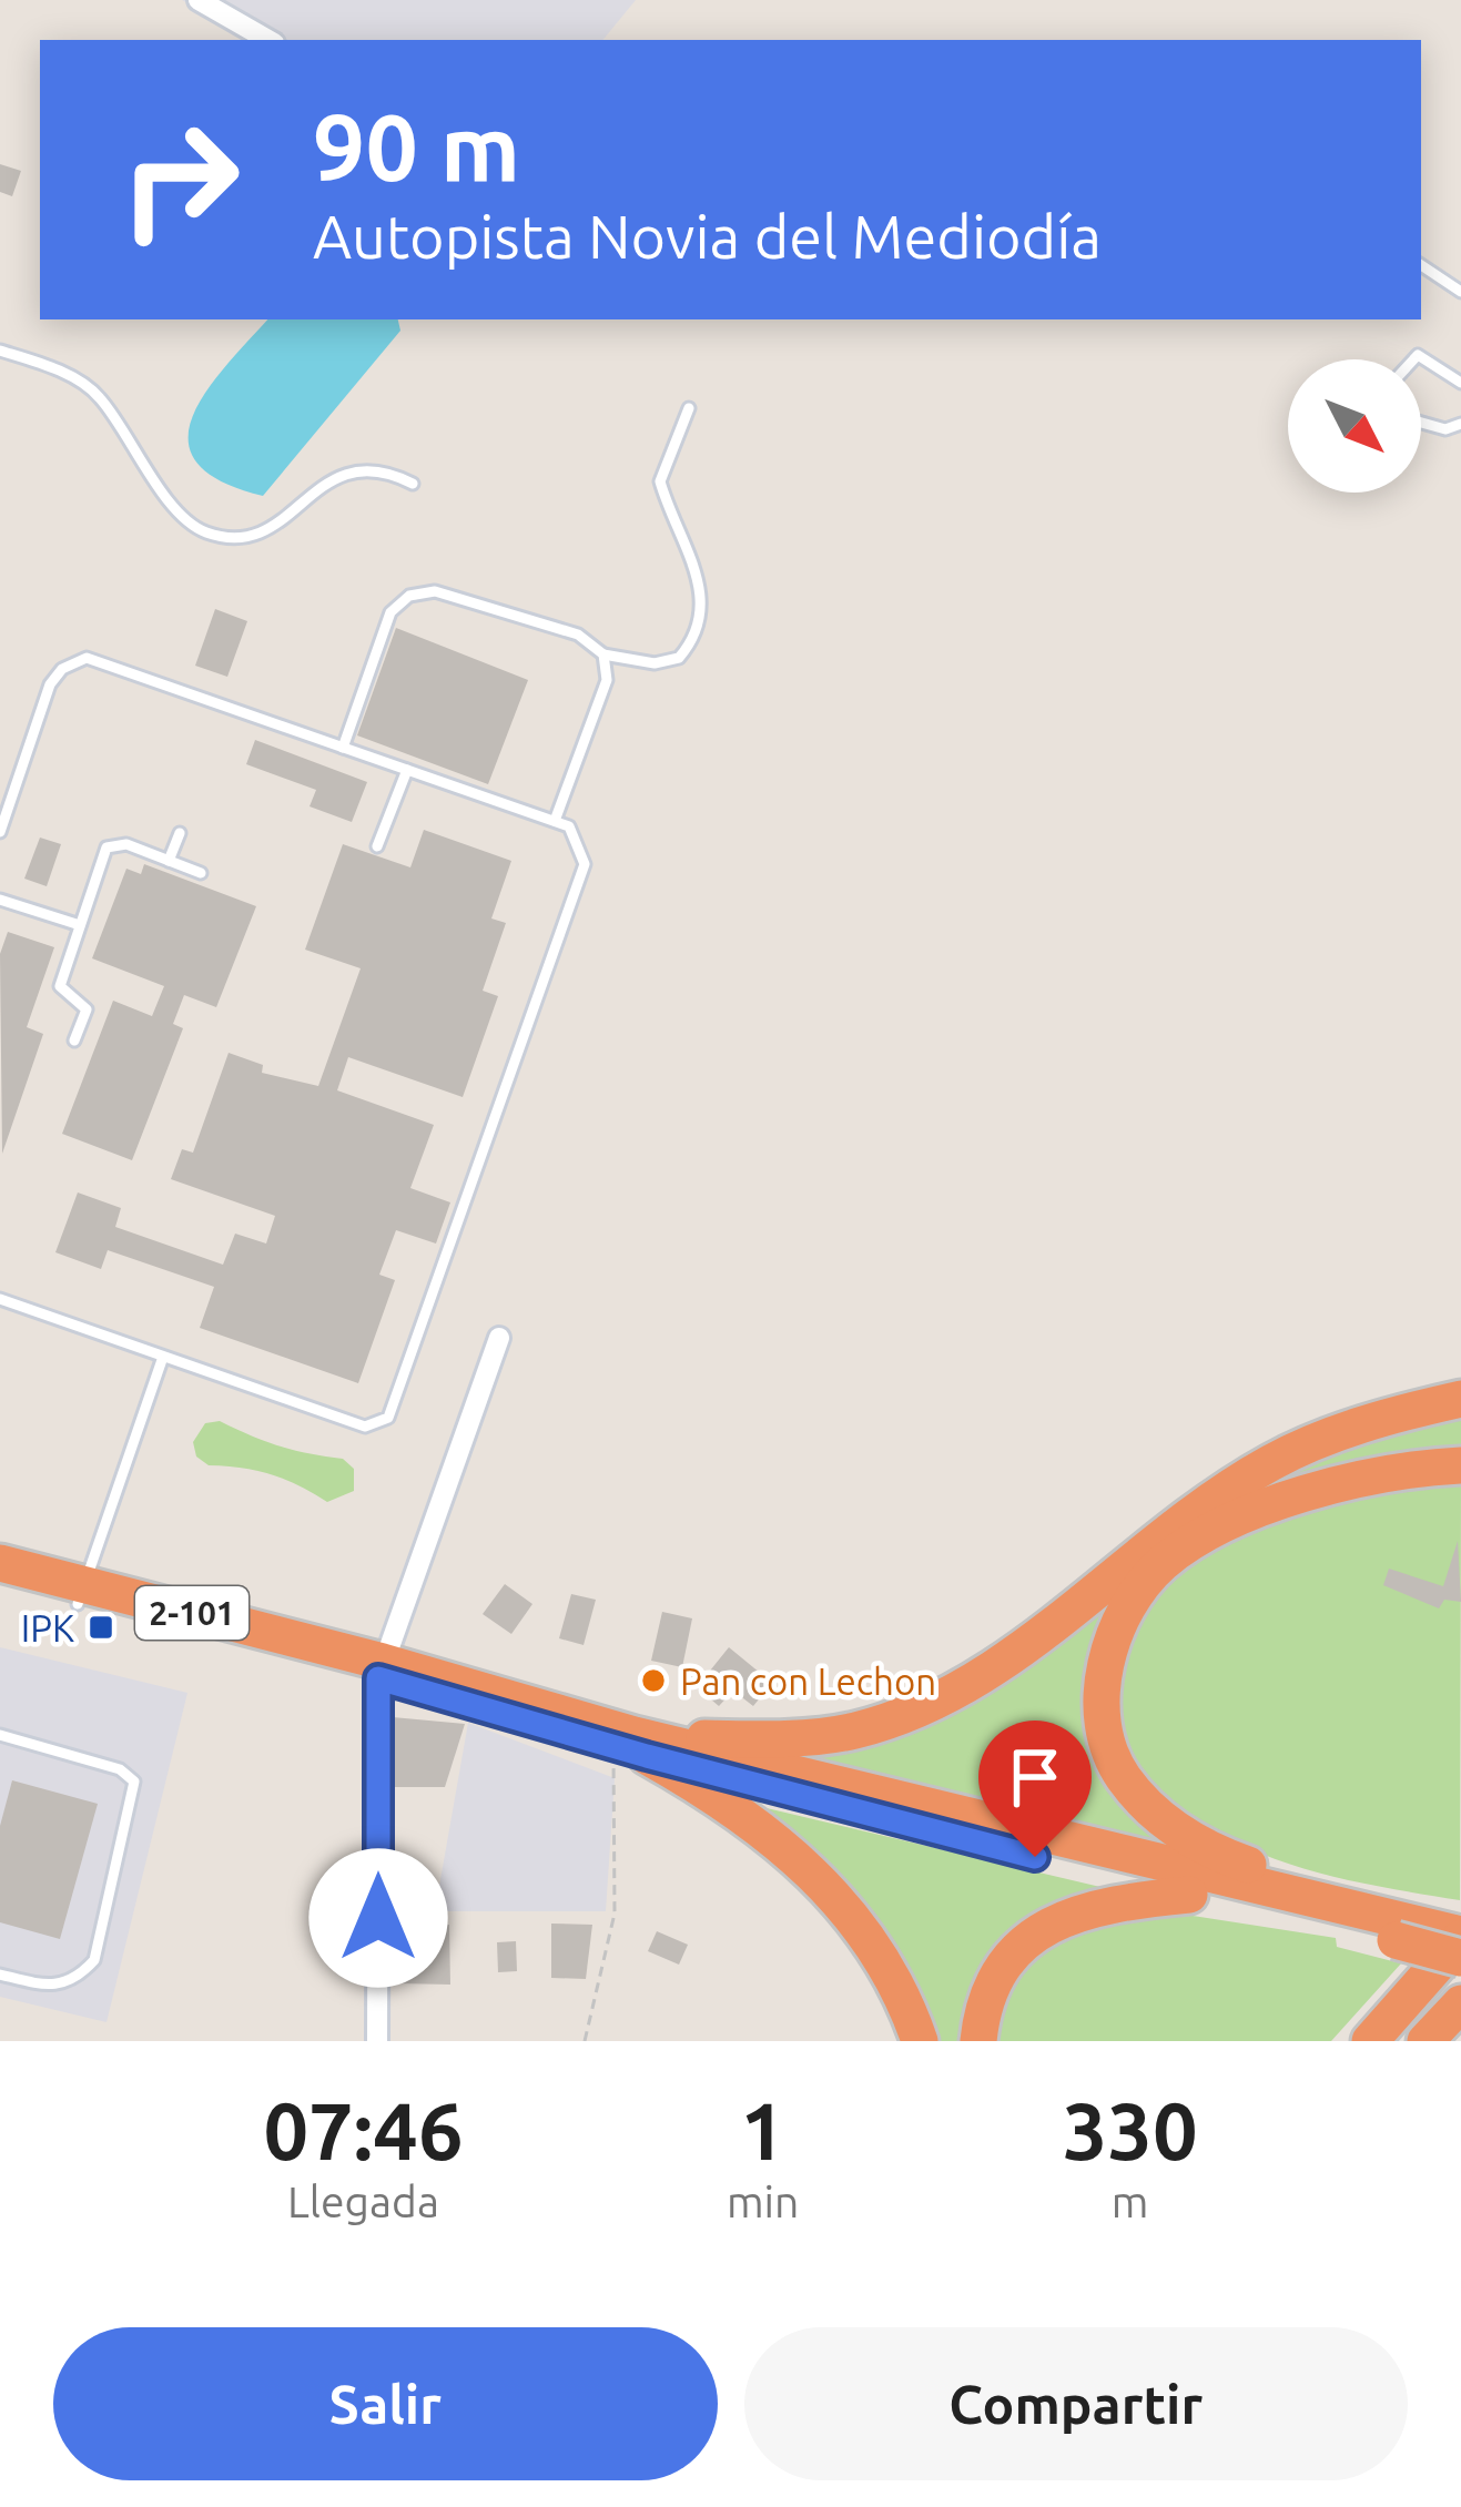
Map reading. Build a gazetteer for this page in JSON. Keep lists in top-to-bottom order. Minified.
{"streets":{"highway":["2-101"]},"places":{"transit":["IPK"],"other":["Pan con Lechon"]},"north":"bottom right","page":{"turn":["90 m","Autopista Novia del Mediodía"],"eta":["07:46","Llegada","1","min","330","m"],"buttons":["Salir","Compartir"]}}
